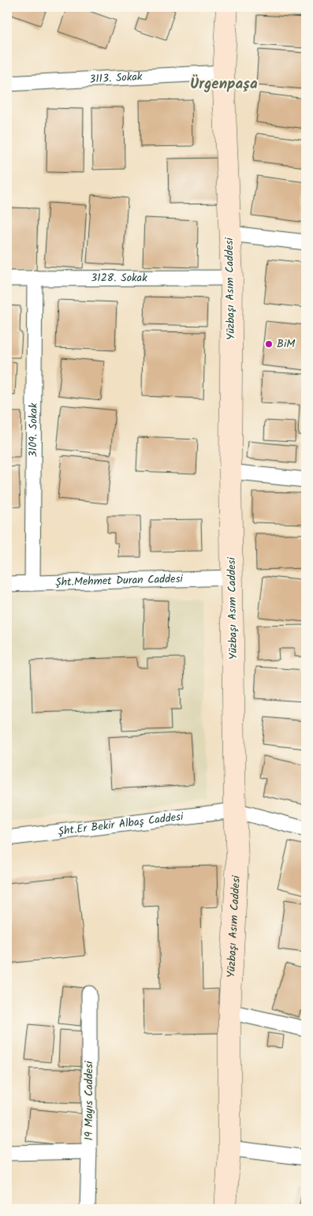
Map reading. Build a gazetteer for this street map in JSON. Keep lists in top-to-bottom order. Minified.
{"streets":{"main road":["Yüzbaşı Asım Caddesi"],"street":["3113. Sokak","3128. Sokak","3109. Sokak","Şht.Mehmet Duran Caddesi","Şht.Er Bekir Albaş Caddesi","19 Mayıs Caddesi"]},"crossings":[["3113. Sokak","Yüzbaşı Asım Caddesi"],["3128. Sokak","Yüzbaşı Asım Caddesi"],["3128. Sokak","3109. Sokak"],["Yüzbaşı Asım Caddesi","Şht.Mehmet Duran Caddesi"],["Yüzbaşı Asım Caddesi","Şht.Er Bekir Albaş Caddesi"],["3109. Sokak","Şht.Mehmet Duran Caddesi"]],"districts":["Ürgenpaşa"],"places":["BiM"]}
